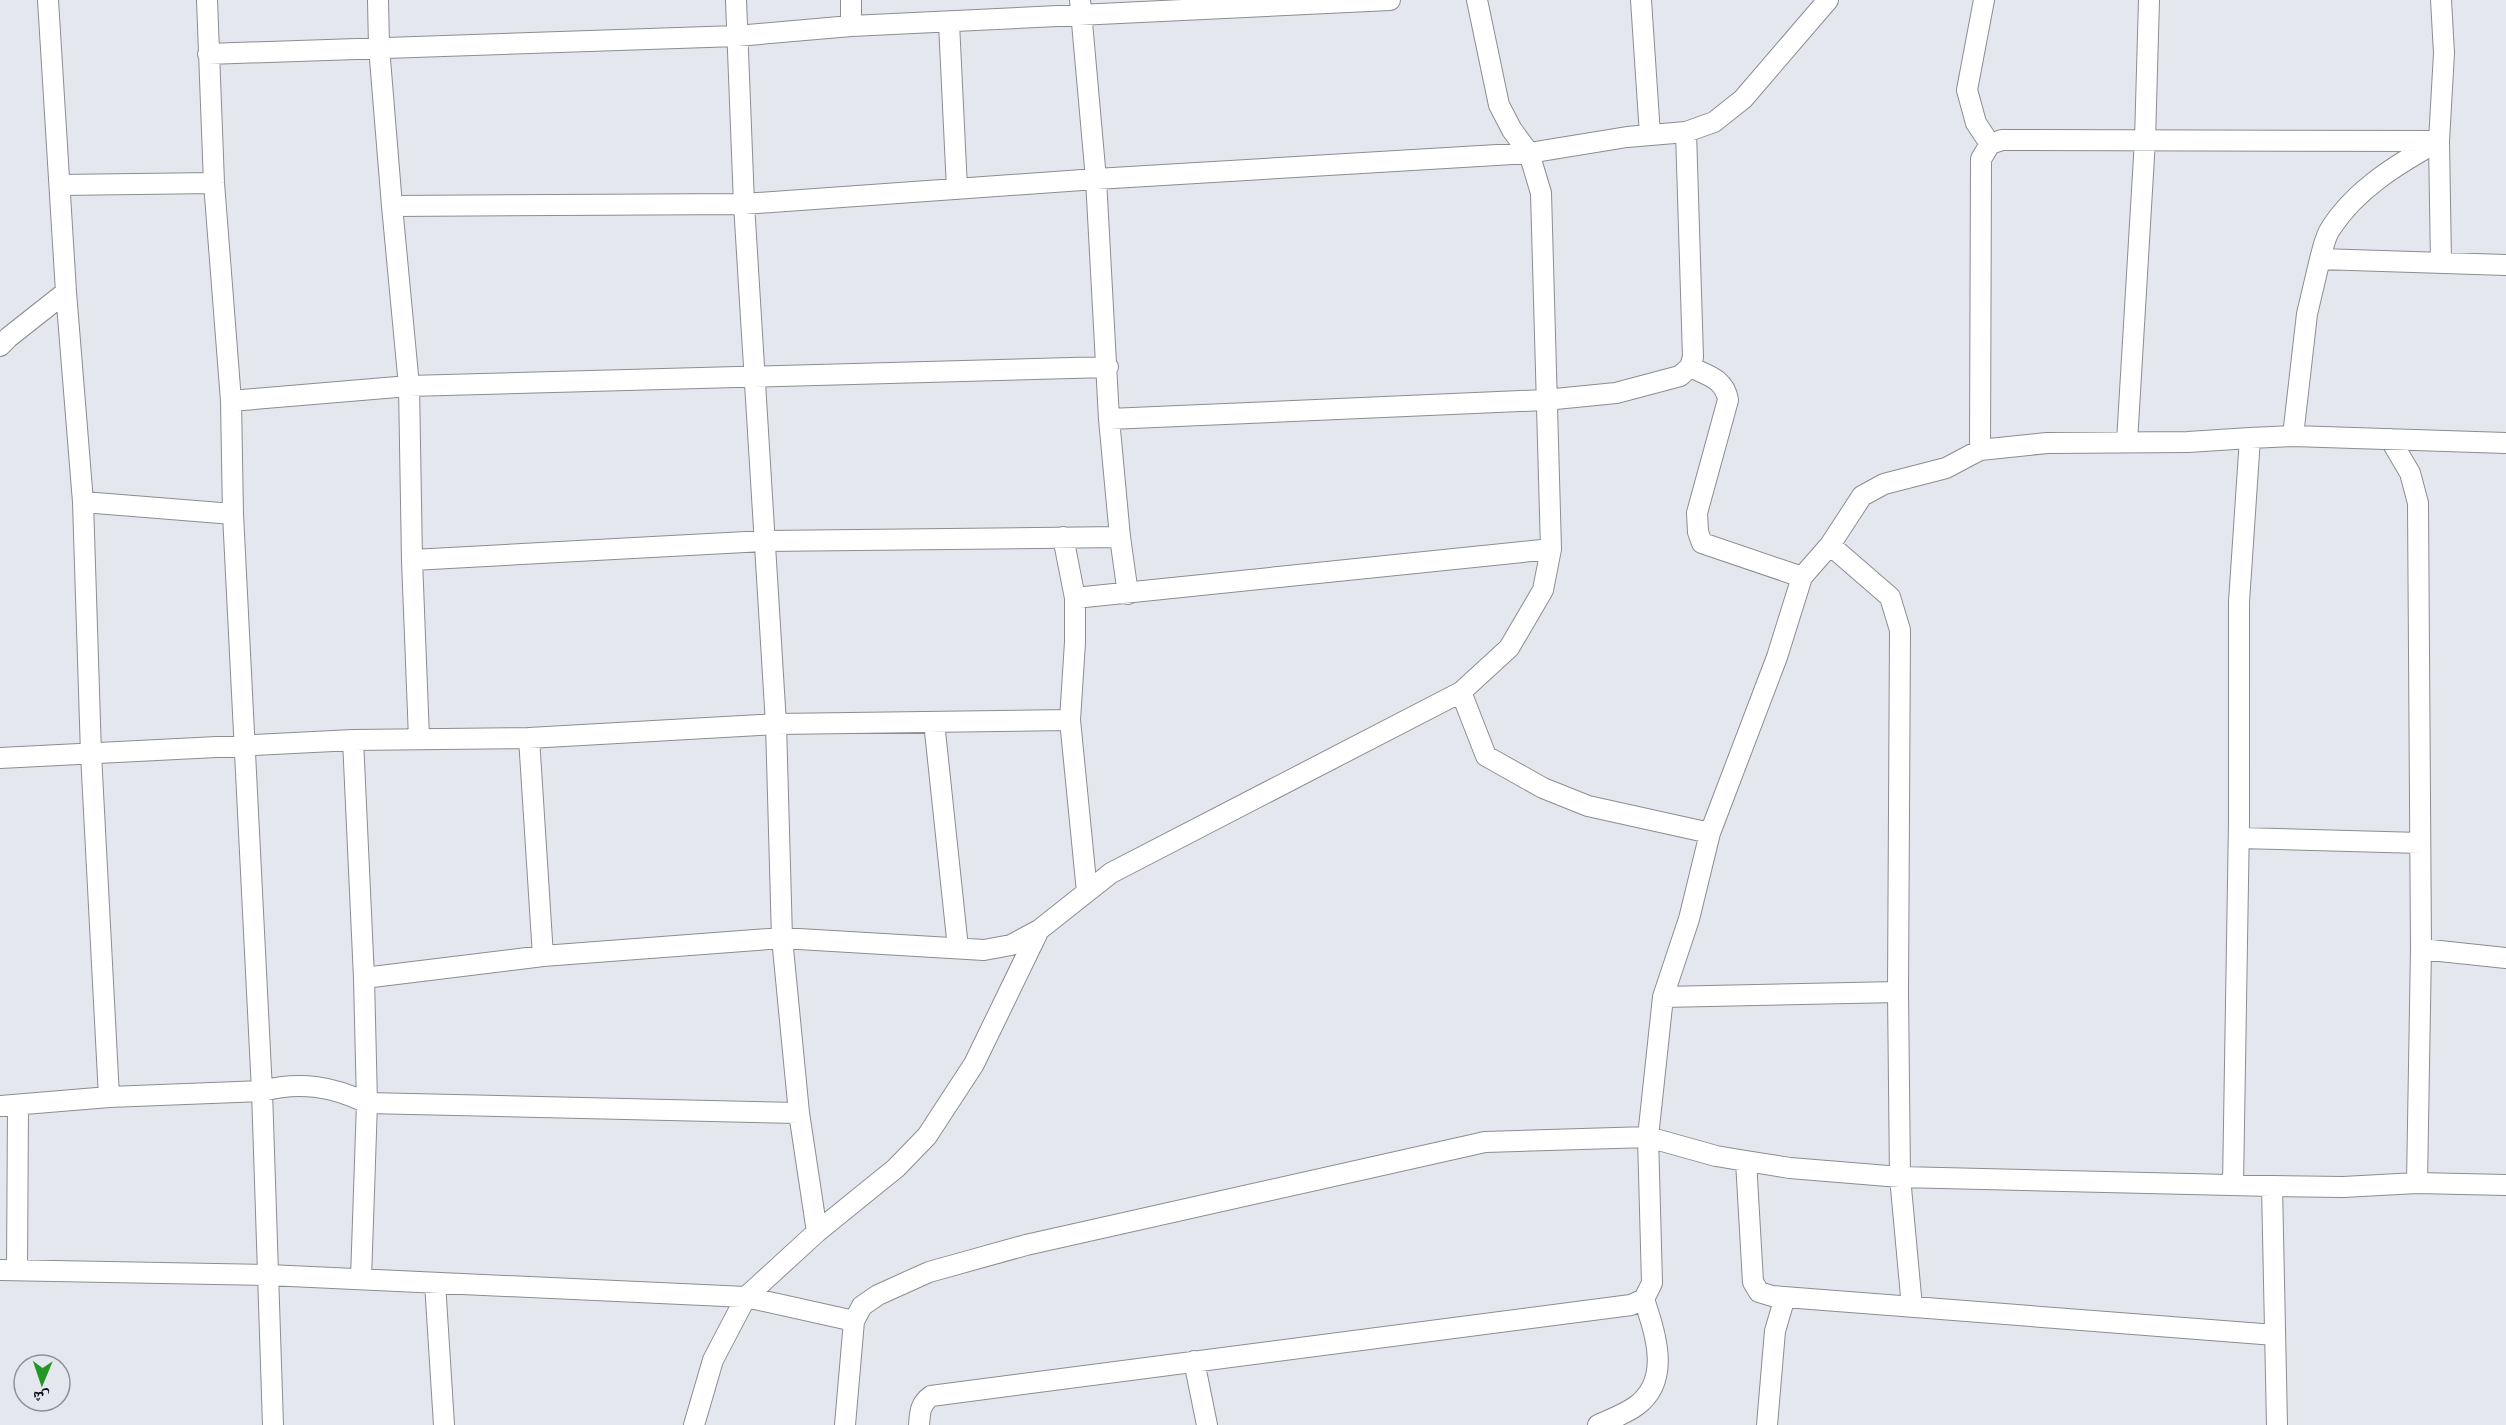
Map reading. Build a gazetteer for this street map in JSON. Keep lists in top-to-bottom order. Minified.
{"north":"bottom"}
